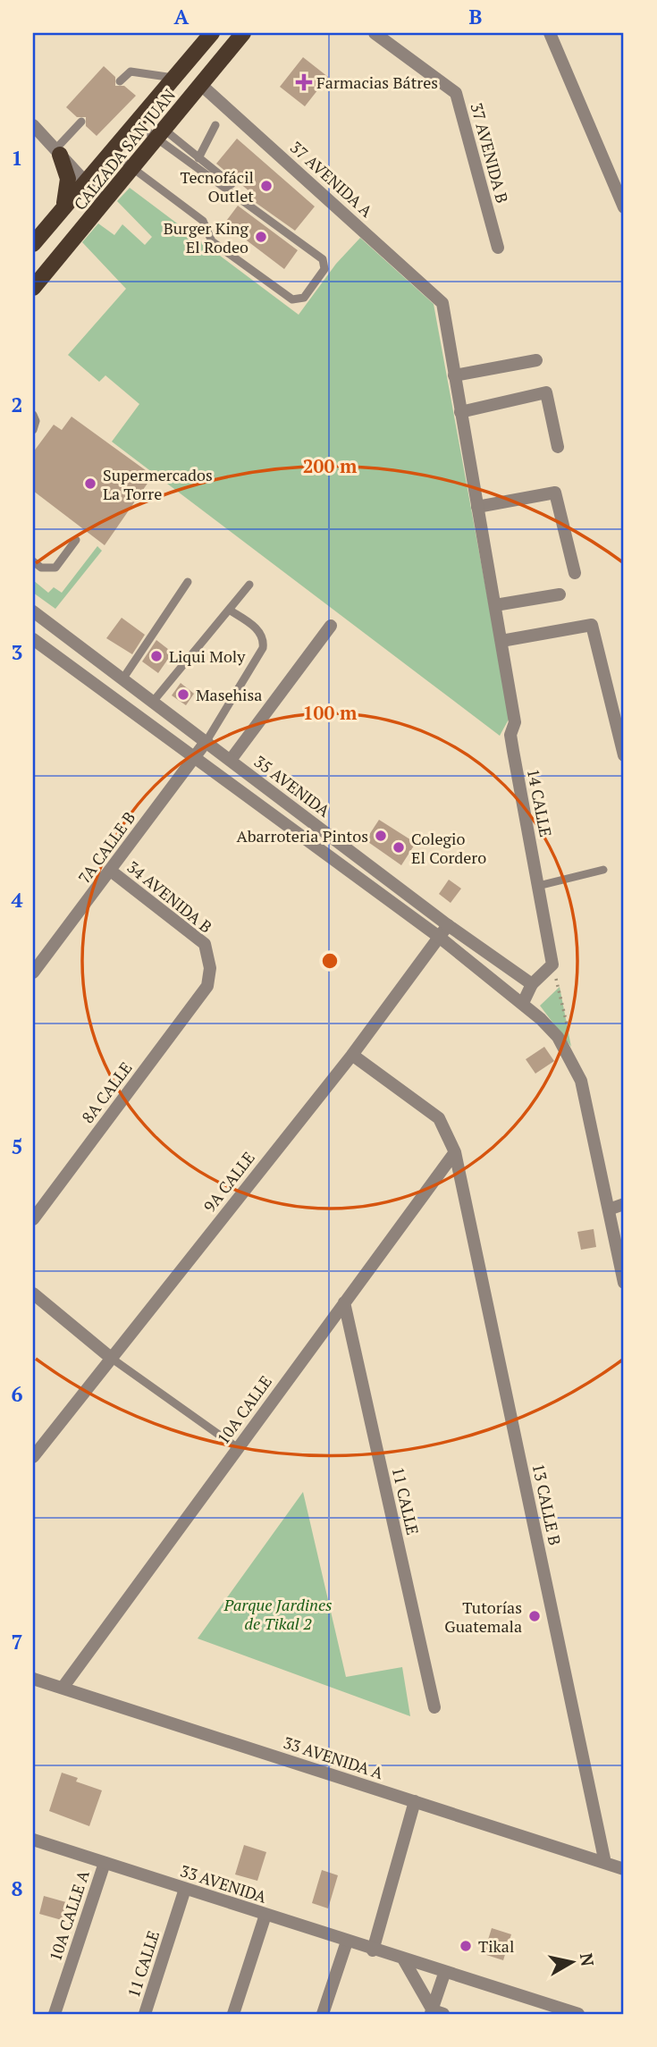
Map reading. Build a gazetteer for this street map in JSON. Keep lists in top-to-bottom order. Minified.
{"streets":{"main road":["CALZADA SAN JUAN"],"street":["37 AVENIDA B","37 AVENIDA A","35 AVENIDA","14 CALLE","7A CALLE B","34 AVENIDA B","8A CALLE","9A CALLE","10A CALLE","11 CALLE","13 CALLE B","33 AVENIDA A","33 AVENIDA","10A CALLE A"]},"crossings":[["CALZADA SAN JUAN","37 AVENIDA A"],["37 AVENIDA A","14 CALLE"],["35 AVENIDA","7A CALLE B"],["35 AVENIDA","9A CALLE"],["7A CALLE B","34 AVENIDA B"],["34 AVENIDA B","8A CALLE"],["9A CALLE","13 CALLE B"],["10A CALLE","11 CALLE"],["10A CALLE","13 CALLE B"],["10A CALLE","33 AVENIDA A"],["11 CALLE","33 AVENIDA"],["13 CALLE B","33 AVENIDA A"],["33 AVENIDA","10A CALLE A"]],"parks":["Parque Jardines de Tikal 2"],"places":{"health":["Farmacias Bátres"],"other":["Tecnofácil Outlet","Burger King El Rodeo","Supermercados La Torre","Liqui Moly","Masehisa","Abarroteria Pintos","Colegio El Cordero","Tutorías Guatemala","Tikal"]},"north":"right","grid":{"columns":["A","B"],"rows":["1","2","3","4","5","6","7","8"]},"rings":["200 m","100 m"]}
